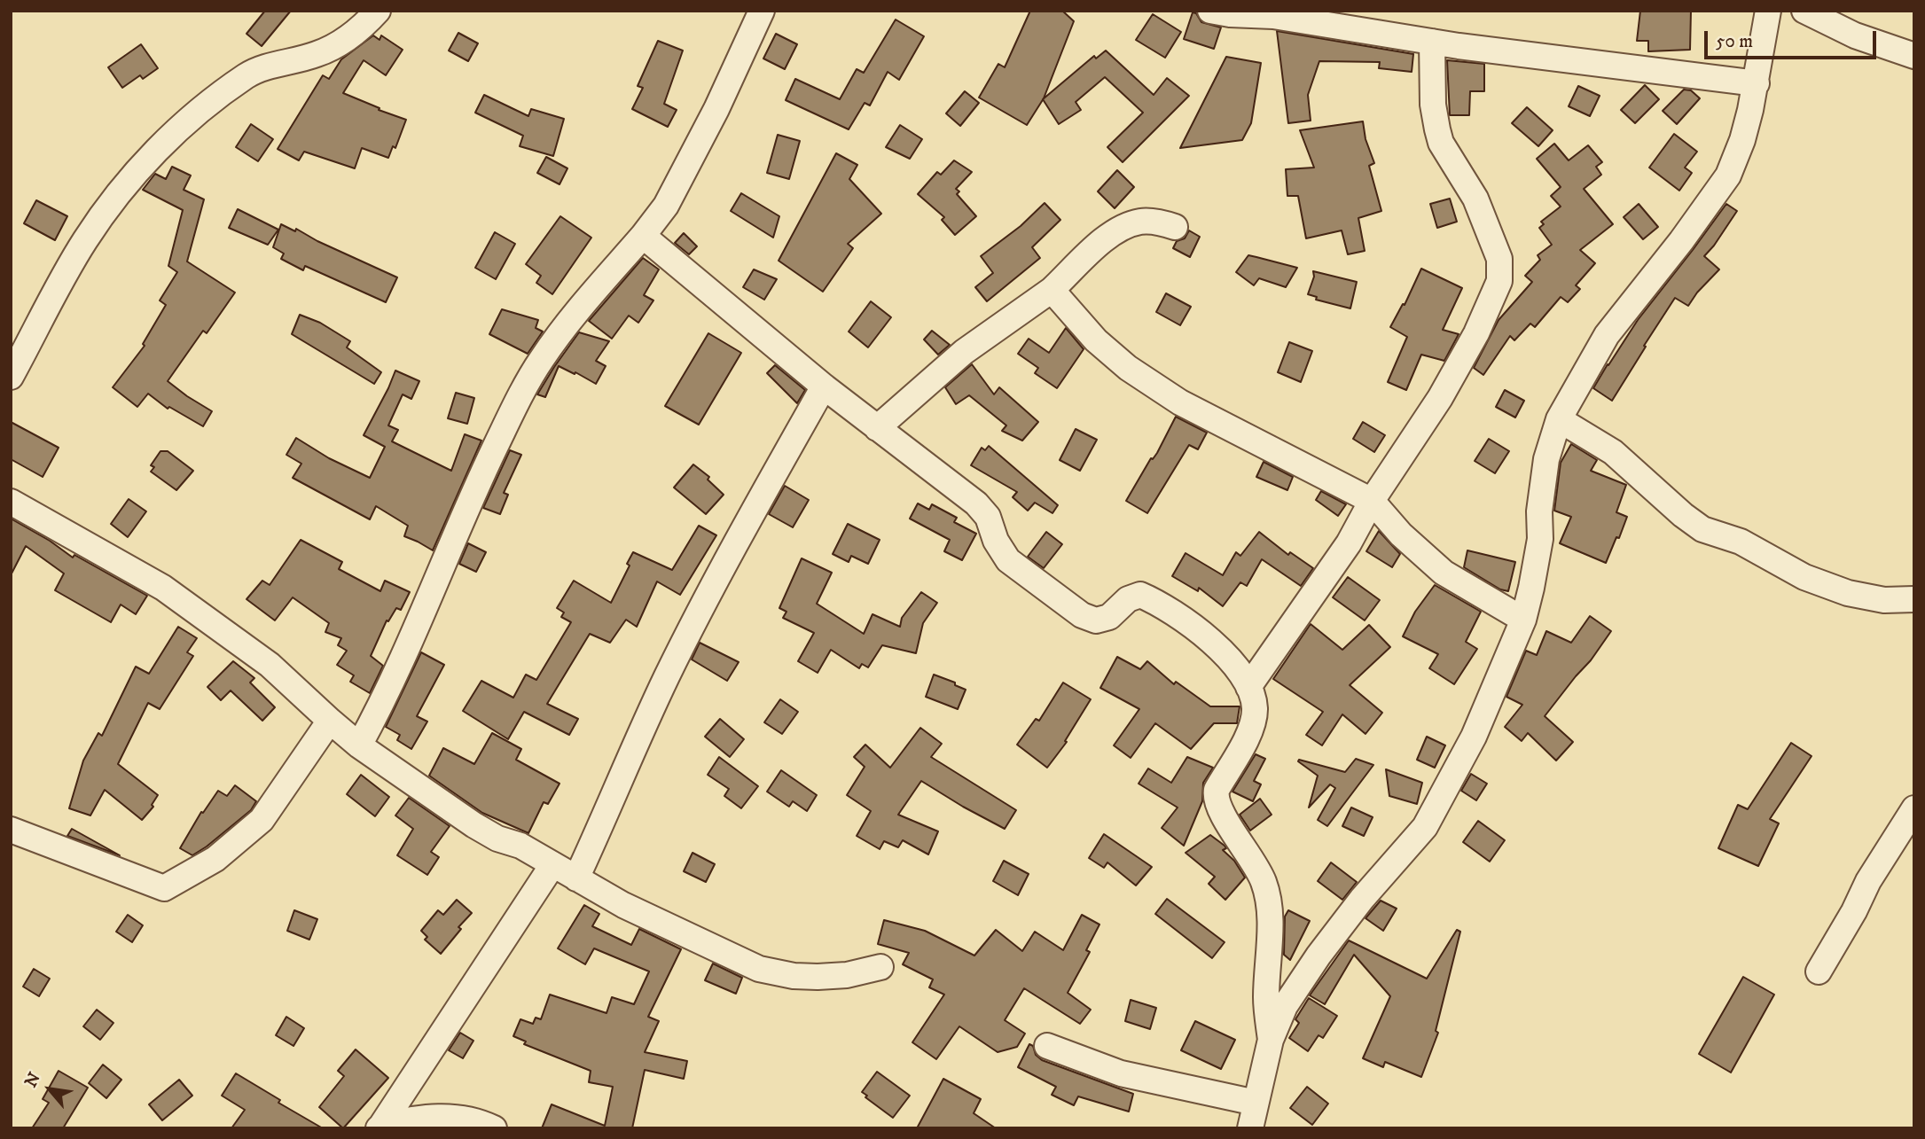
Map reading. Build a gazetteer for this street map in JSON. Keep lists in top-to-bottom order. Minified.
{"scale_bar":"50 m","north":"top left"}
